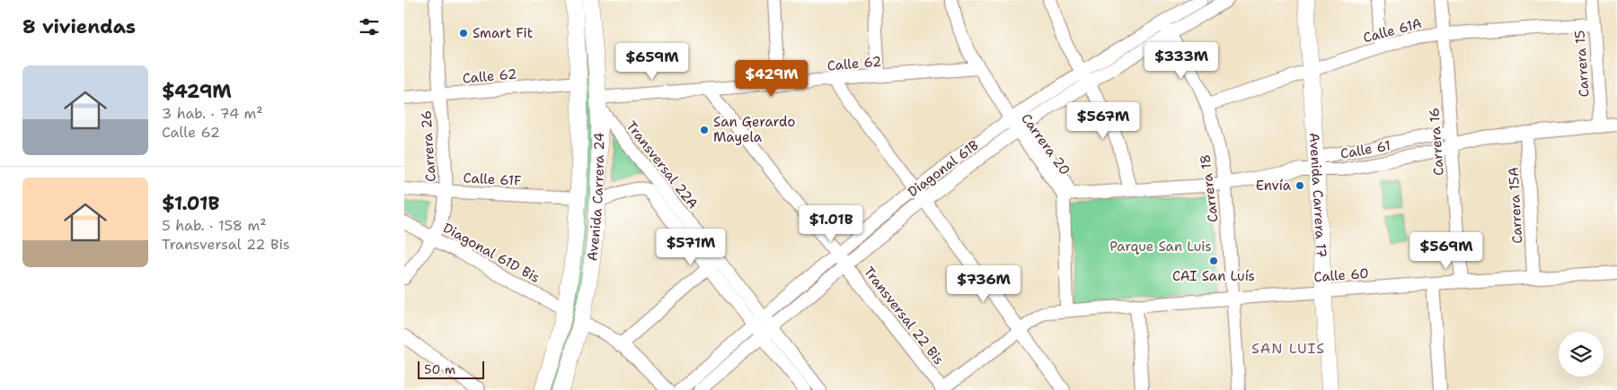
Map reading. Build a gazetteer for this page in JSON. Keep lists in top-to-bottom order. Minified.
{"streets":{"main road":["Avenida Carrera 17","Avenida Carrera 24"],"street":["Calle 61A","Calle 62","Carrera 15","Carrera 16","Carrera 20","Carrera 26","Calle 61","Transversal 22A","Diagonal 61B","Calle 61F","Carrera 18","Carrera 15A","Diagonal 61D Bis","Calle 60","Transversal 22 Bis"]},"crossings":[["Calle 61A","Carrera 15"],["Calle 61A","Carrera 16"],["Calle 61A","Carrera 18"],["Calle 61A","Avenida Carrera 17"],["Calle 62","Carrera 20"],["Calle 62","Carrera 26"],["Calle 62","Transversal 22A"],["Calle 62","Avenida Carrera 24"],["Calle 62","Transversal 22 Bis"],["Carrera 15","Calle 61"],["Carrera 16","Calle 61"],["Carrera 16","Calle 60"],["Carrera 20","Calle 61"],["Carrera 20","Diagonal 61B"],["Carrera 26","Calle 61F"],["Carrera 26","Diagonal 61D Bis"],["Calle 61","Carrera 18"],["Calle 61","Avenida Carrera 17"],["Calle 61","Carrera 15A"],["Transversal 22A","Diagonal 61B"],["Transversal 22A","Avenida Carrera 24"],["Diagonal 61B","Carrera 18"],["Diagonal 61B","Transversal 22 Bis"],["Calle 61F","Avenida Carrera 24"],["Carrera 18","Calle 60"],["Avenida Carrera 17","Calle 60"],["Avenida Carrera 24","Diagonal 61D Bis"],["Carrera 15A","Calle 60"],["Calle 60","Transversal 22 Bis"]],"districts":["SAN LUIS"],"parks":["Parque San Luis"],"places":["Smart Fit","San Gerardo Mayela","Envía","CAI San Luís"],"scale_bar":"50 m","page":{"heading":"8 viviendas","price":["$333M","$659M","$429M","$567M","$1.01B","$571M","$569M","$736M"],"list":[{"name":"$429M","note":"3 hab. · 74 m² · Calle 62"},{"name":"$1.01B","note":"5 hab. · 158 m² · Transversal 22 Bis"}],"scale":"50 m"}}
